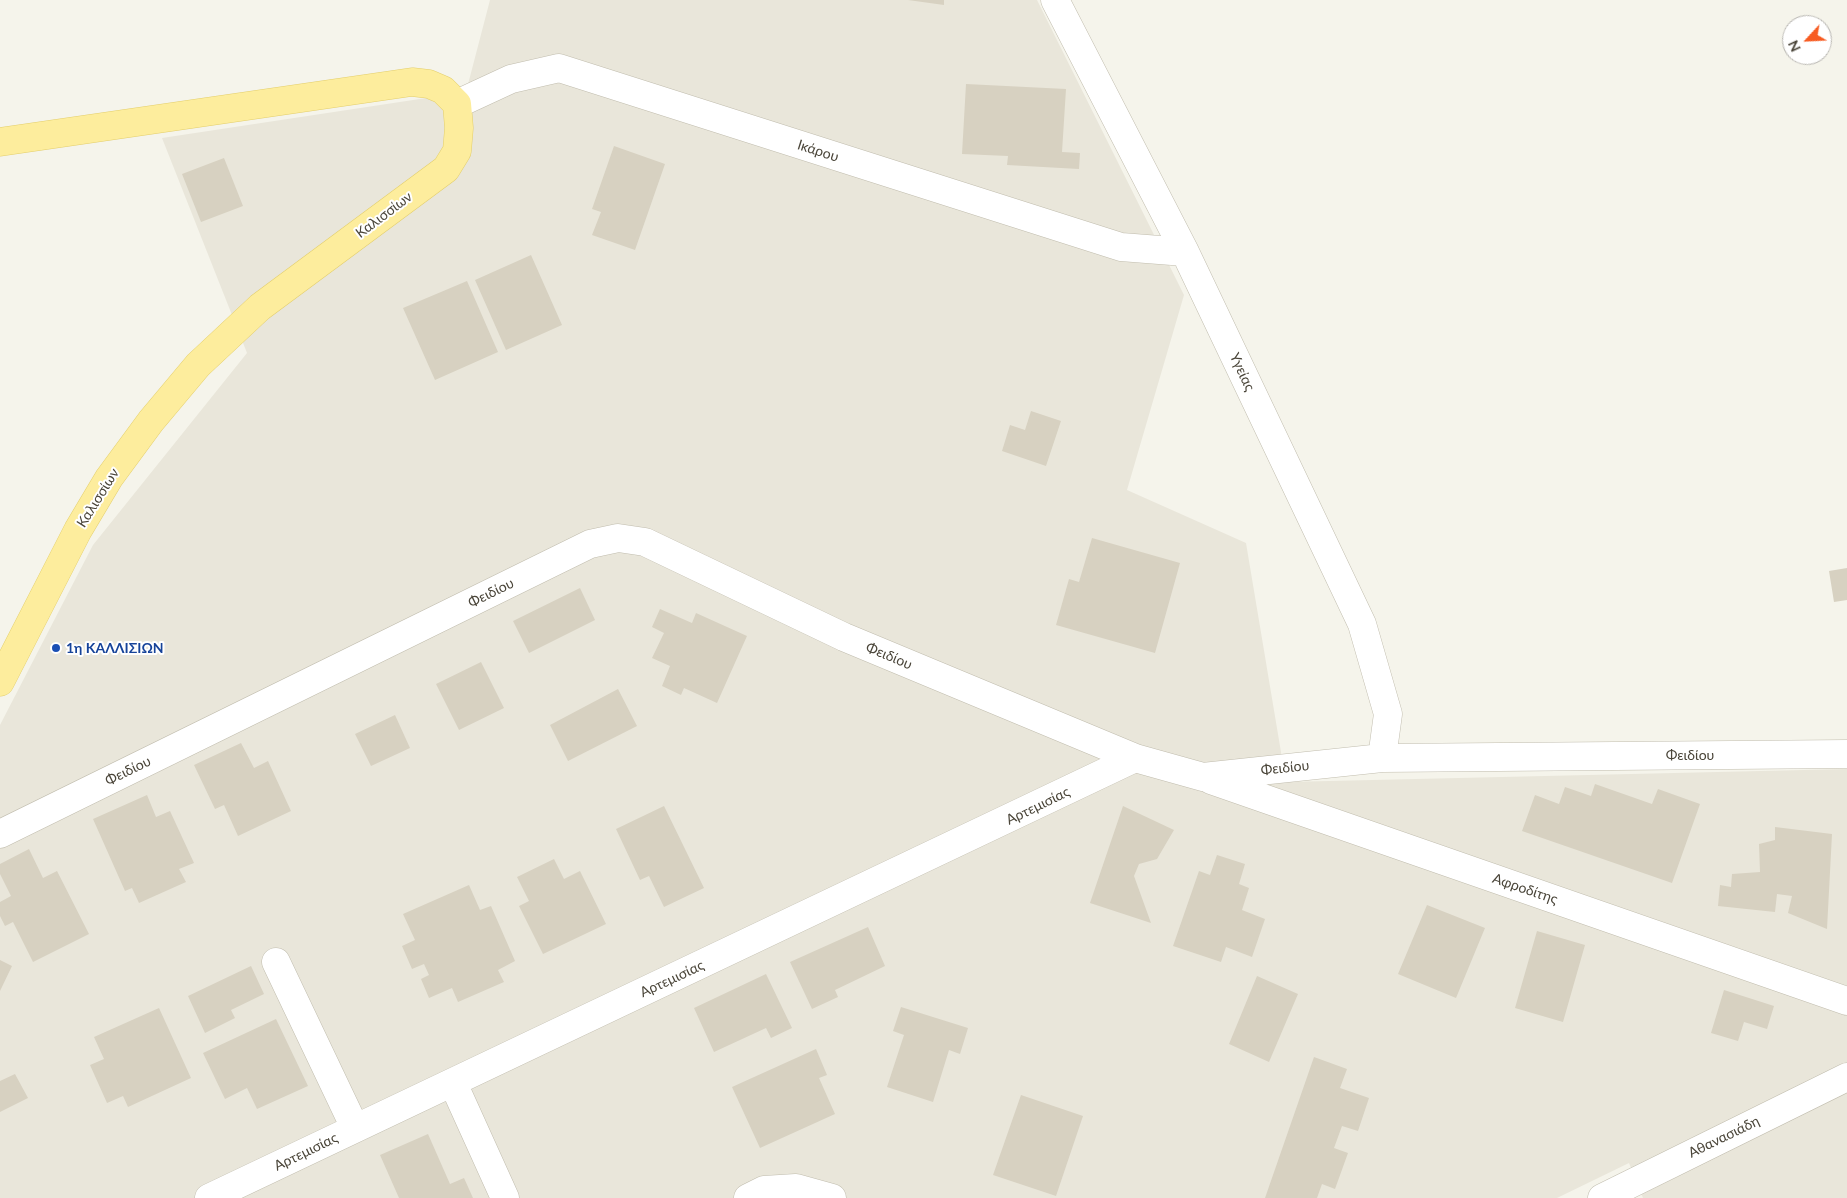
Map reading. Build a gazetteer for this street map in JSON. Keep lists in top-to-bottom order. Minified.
{"streets":{"main road":["Καλισσίων"],"street":["Ικάρου","Υγείας","Φειδίου","Αρτεμισίας","Αφροδίτης","Αθανασιάδη"]},"crossings":[["Ικάρου","Καλισσίων"],["Ικάρου","Υγείας"],["Υγείας","Φειδίου"],["Φειδίου","Αρτεμισίας"],["Φειδίου","Αφροδίτης"]],"places":["1η ΚΑΛΛΙΣΙΩΝ"],"north":"bottom left"}
